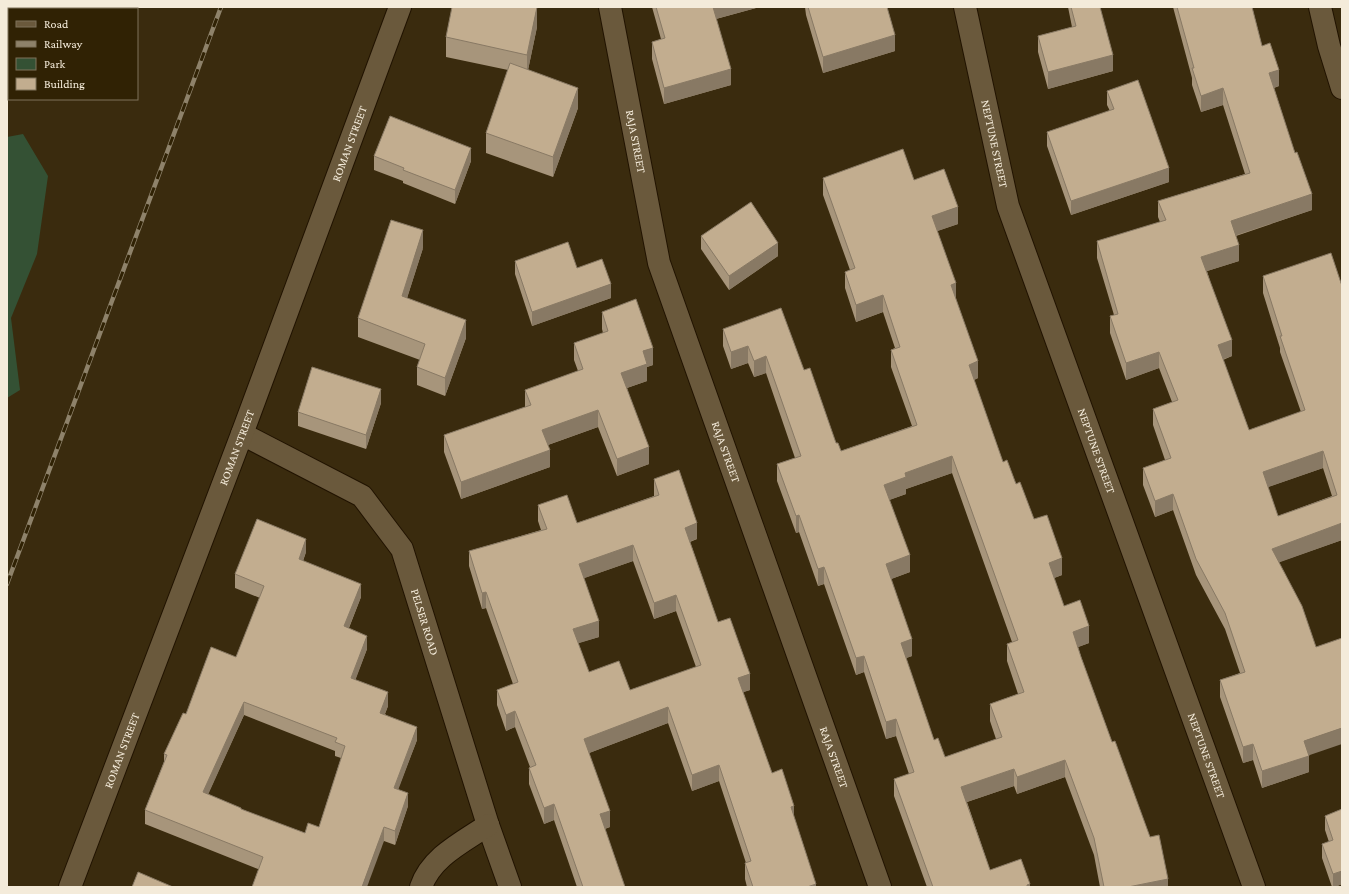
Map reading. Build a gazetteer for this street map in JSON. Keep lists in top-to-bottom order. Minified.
{"streets":{"street":["RAJA STREET","ROMAN STREET","NEPTUNE STREET","PELSER ROAD"]},"crossings":[["ROMAN STREET","PELSER ROAD"]],"legend":["Road","Railway","Park","Building"]}
